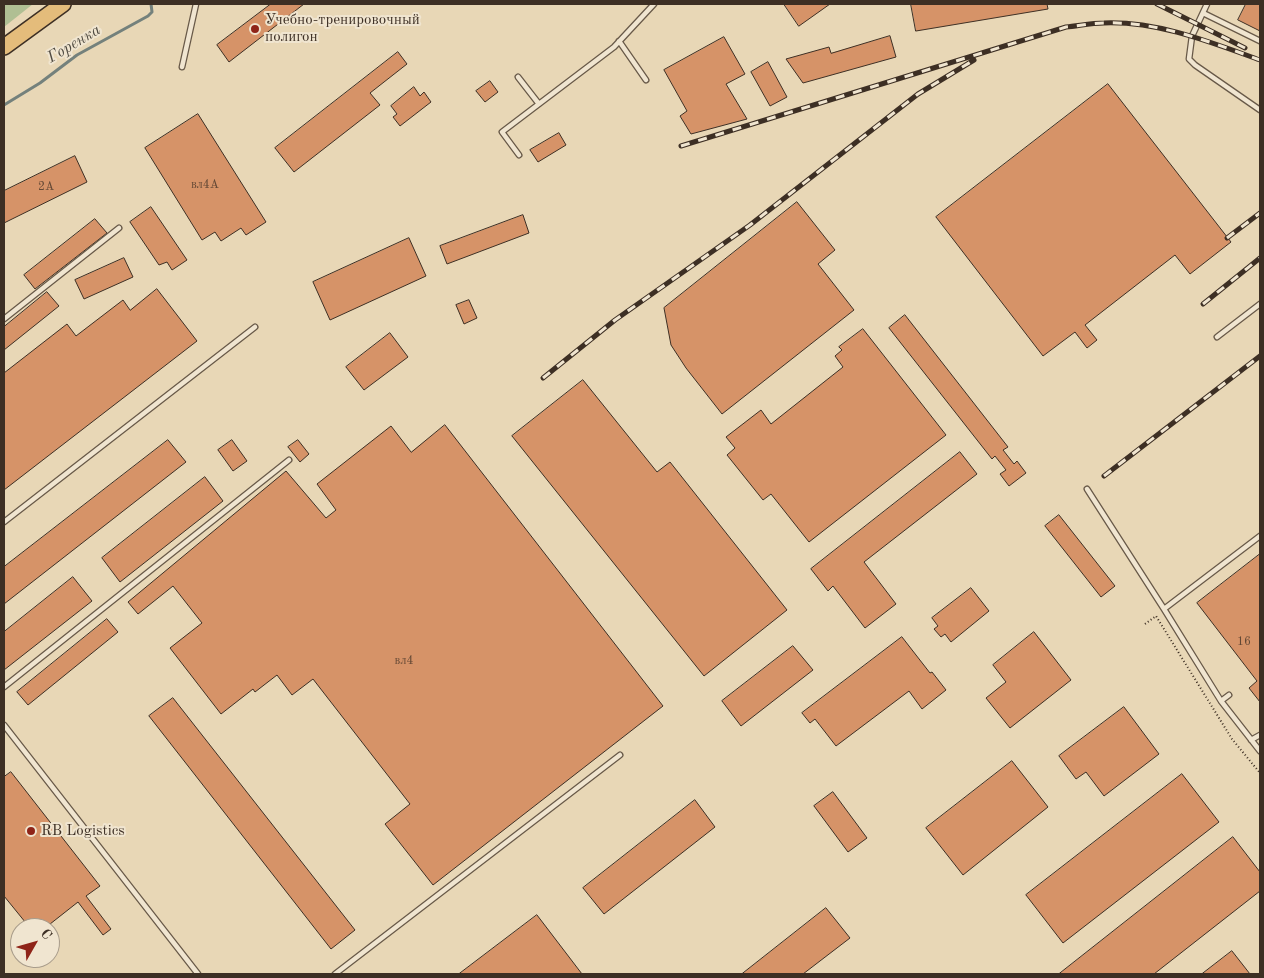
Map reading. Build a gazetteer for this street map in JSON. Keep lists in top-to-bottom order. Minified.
{"water":["Горенка"],"places":["Учебно-тренировочный полигон","RB Logistics"],"house_numbers":["вл4А","2А","16","вл4"],"north":"top right"}
